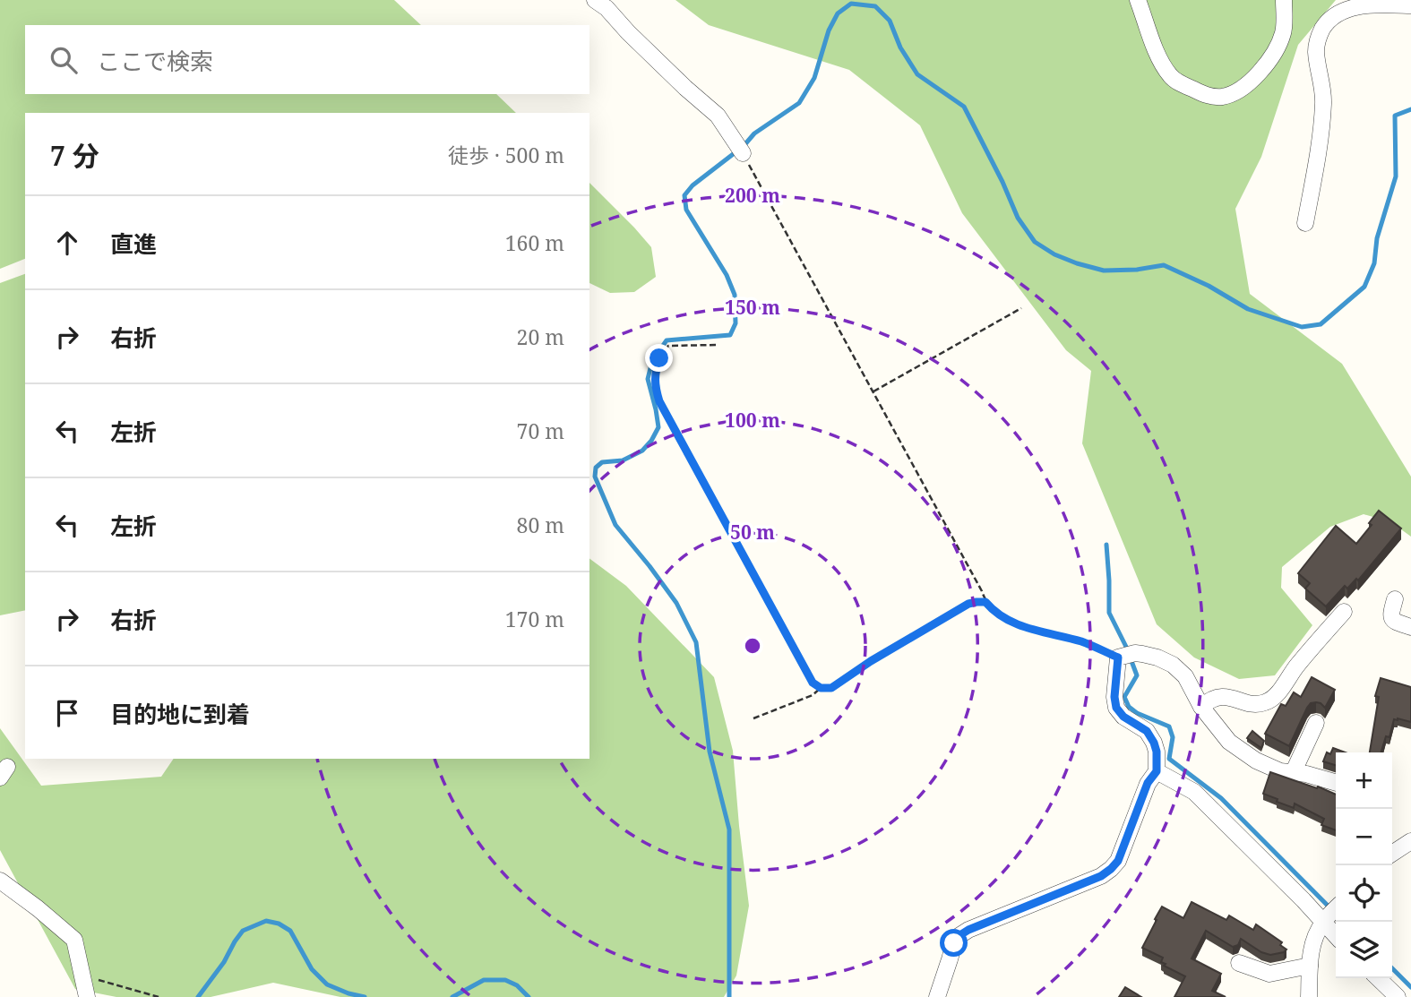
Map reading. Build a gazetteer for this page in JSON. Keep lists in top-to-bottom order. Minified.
{"page":{"search":"ここで検索","heading":["7 分","徒歩 · 500 m"],"list":[["直進","160 m"],["右折","20 m"],["左折","70 m"],["左折","80 m"],["右折","170 m"],"目的地に到着"],"map_buttons":["+","−"]},"rings":["200 m","150 m","100 m","50 m"]}
